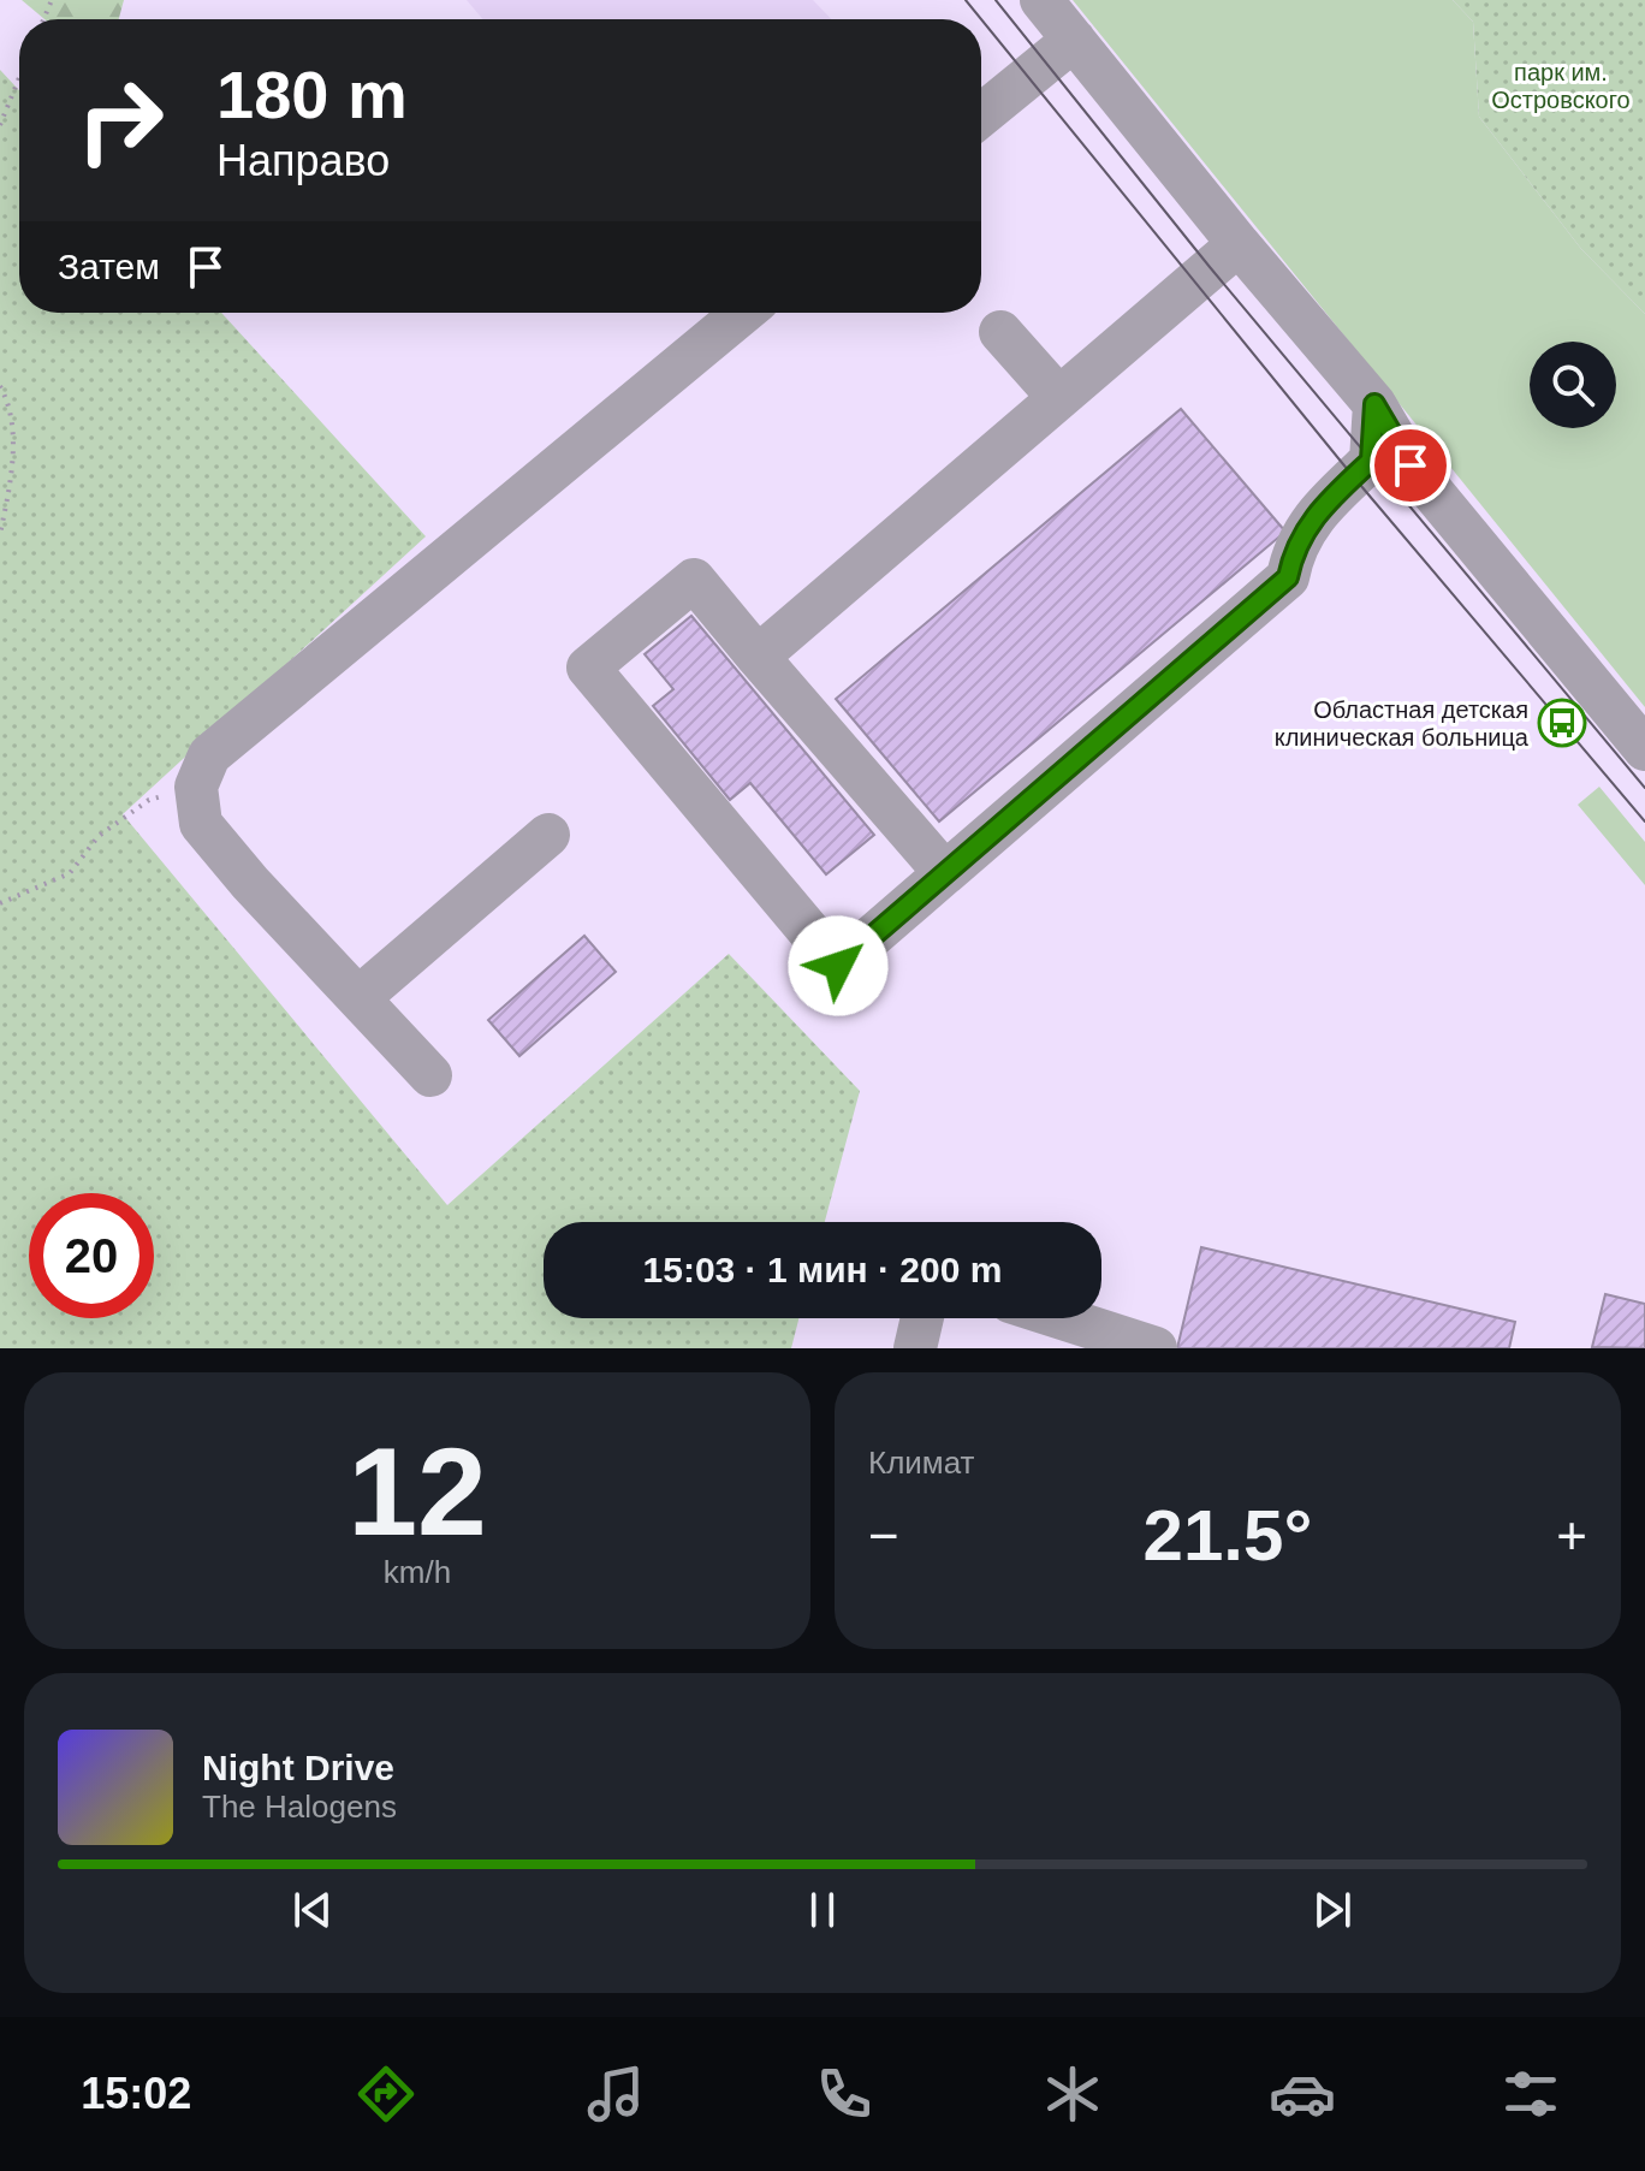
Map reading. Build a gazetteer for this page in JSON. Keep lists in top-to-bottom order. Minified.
{"parks":["парк им. Островского"],"places":{"bus stop":["Областная детская клиническая больница"]},"page":{"turn":["180 m","Направо"],"then":"Затем","limit":"20","trip":"15:03 · 1 мин · 200 m","tile":[["12","km/h"],"Климат"],"heat":["−","21.5°","+"],"song":["Night Drive","The Halogens"],"tabs":"15:02"}}
